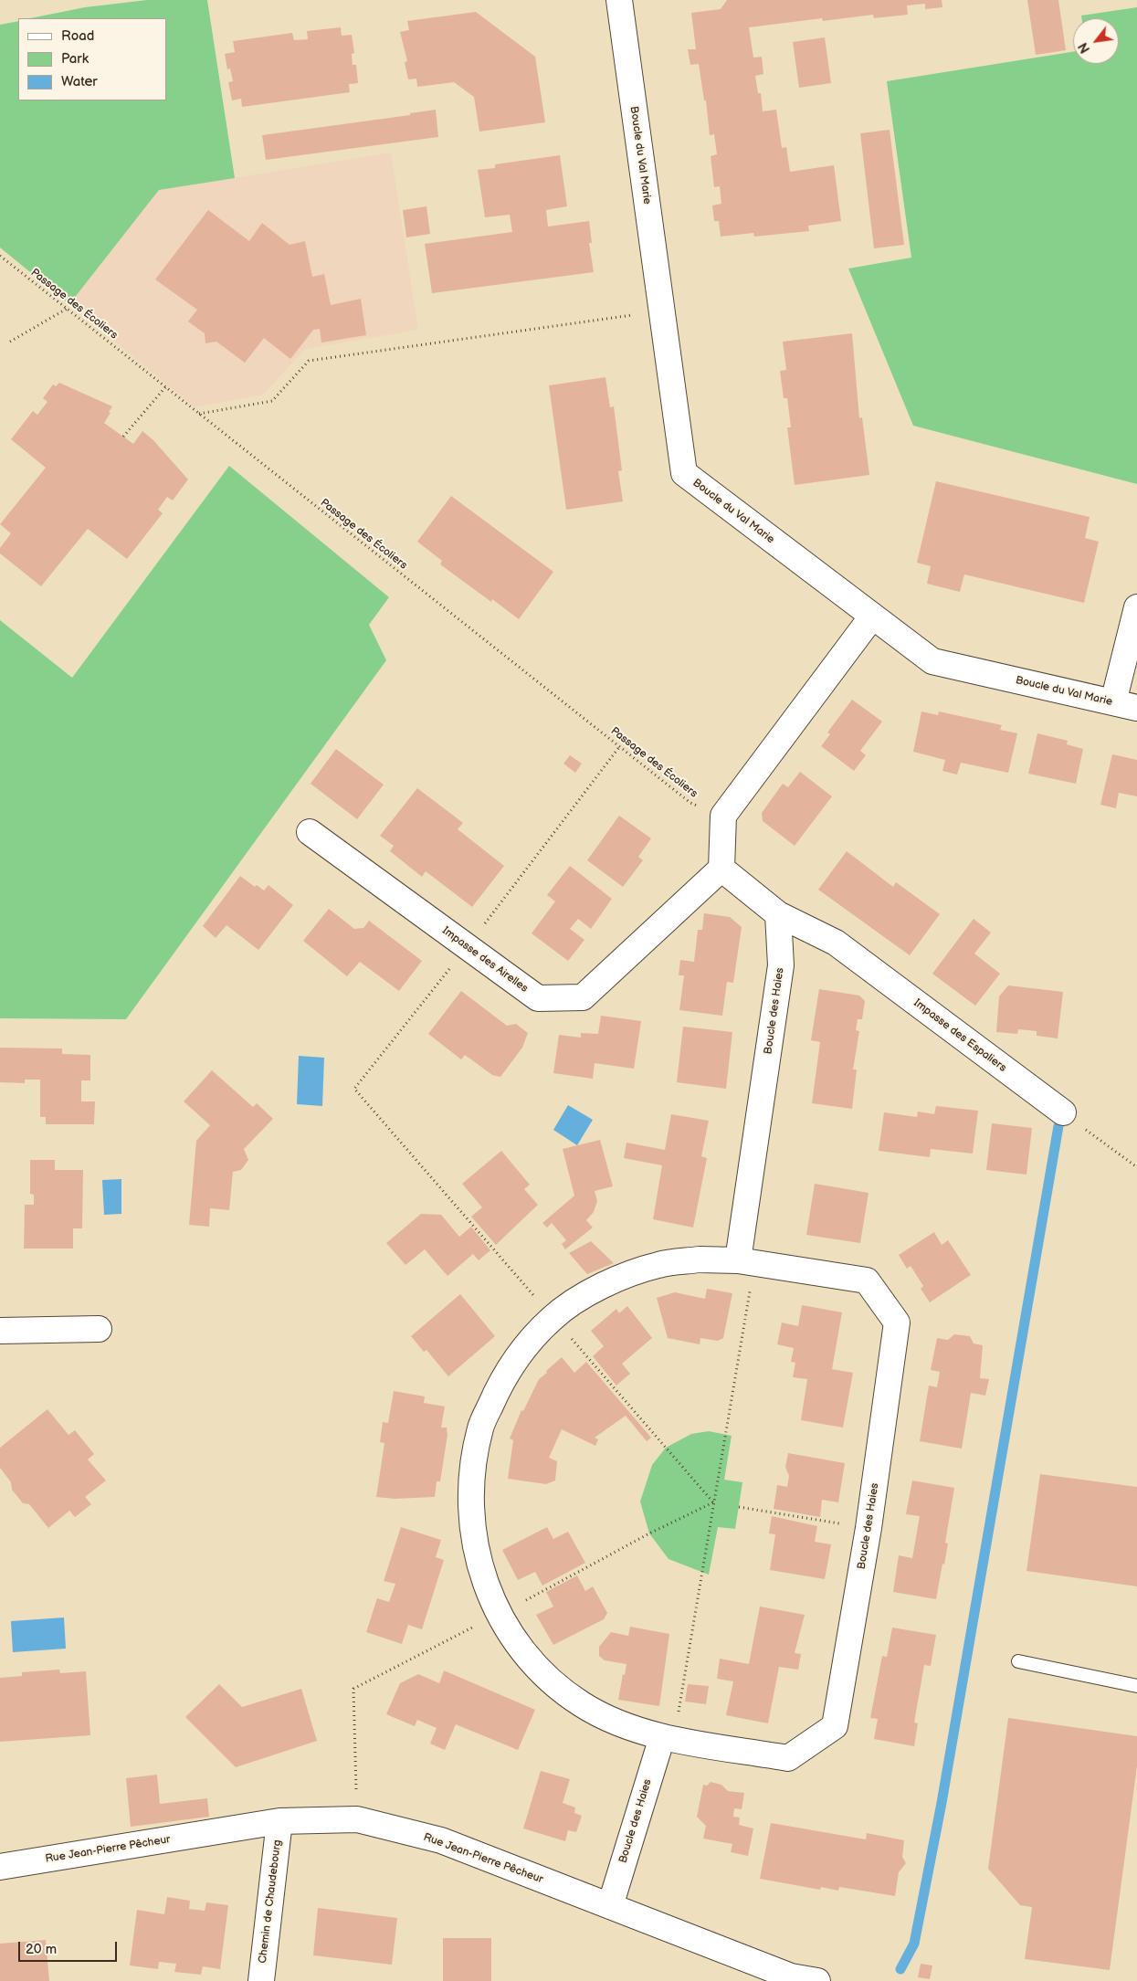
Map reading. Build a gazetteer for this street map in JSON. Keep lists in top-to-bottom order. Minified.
{"streets":{"street":["Boucle du Val Marie","Impasse des Airelles","Boucle des Haies","Impasse des Espaliers","Rue Jean-Pierre Pêcheur","Chemin de Chaudebourg"],"path":["Passage des Écoliers"]},"crossings":[["Boucle des Haies","Impasse des Espaliers"],["Boucle des Haies","Rue Jean-Pierre Pêcheur"],["Rue Jean-Pierre Pêcheur","Chemin de Chaudebourg"]],"legend":["Road","Park","Water"],"scale_bar":"20 m","north":"bottom left"}
